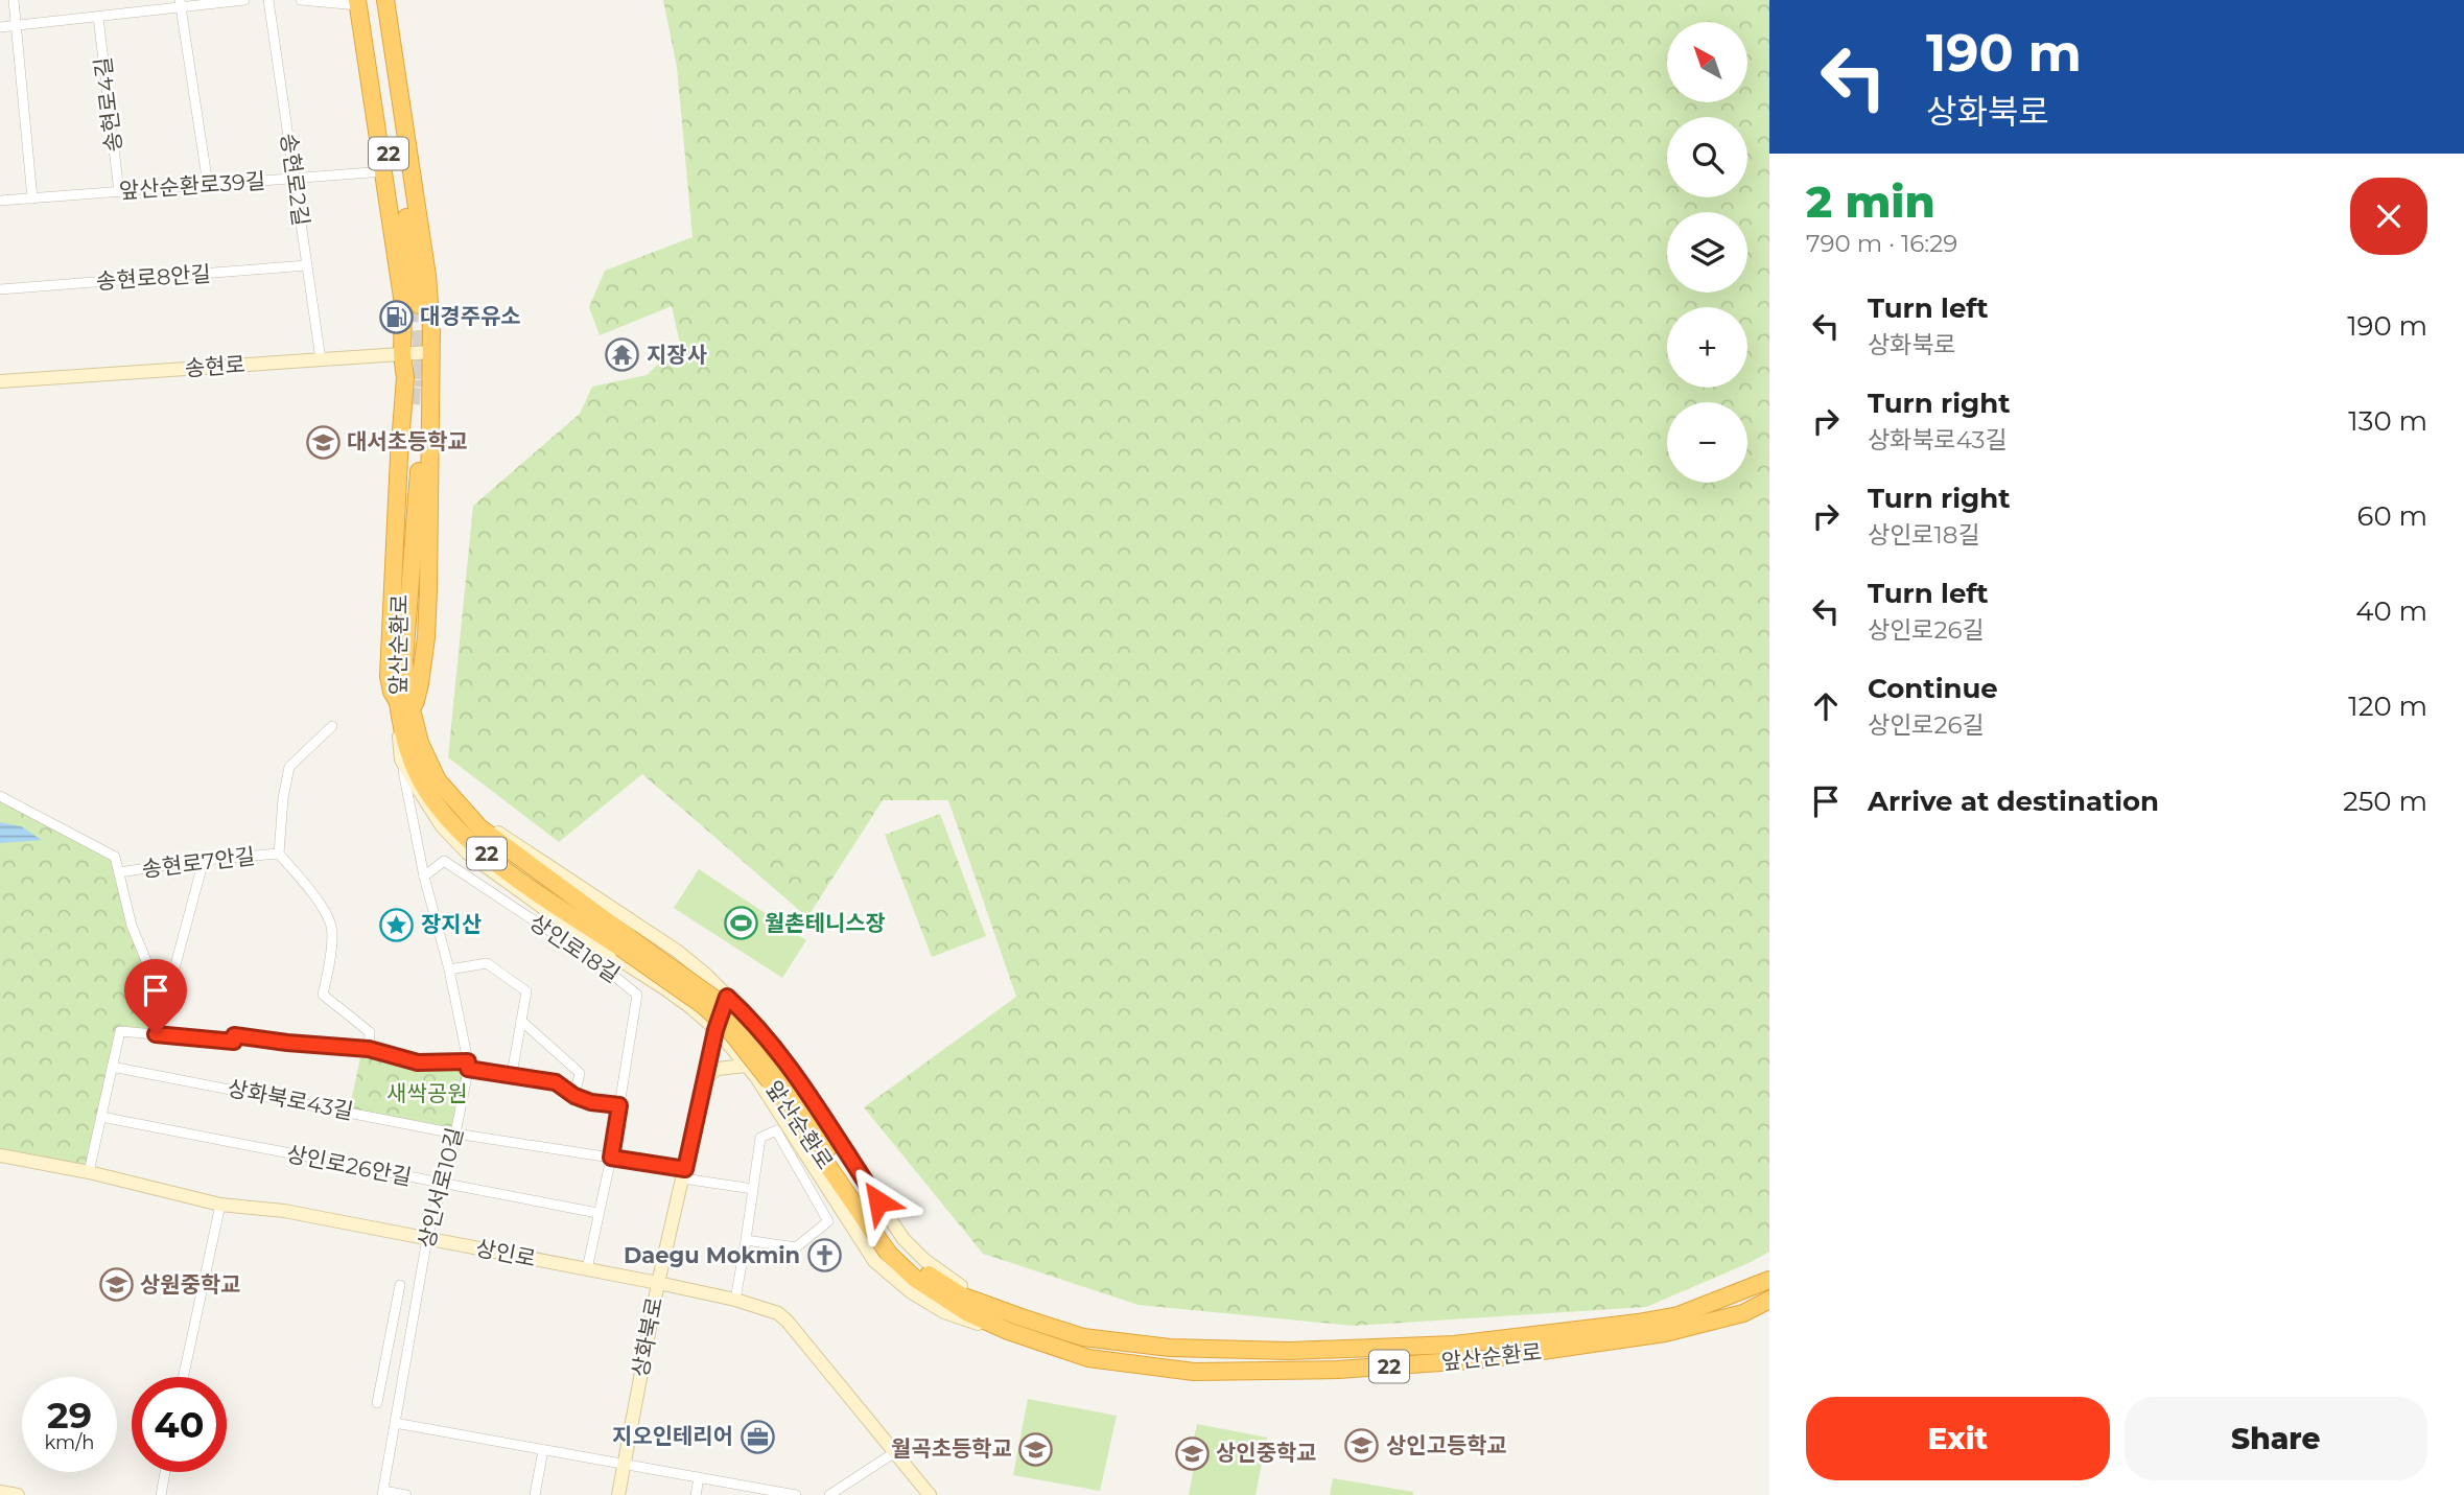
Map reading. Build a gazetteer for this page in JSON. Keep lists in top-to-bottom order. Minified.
{"streets":{"highway":["22","앞산순환로"],"street":["송현로4길","송현로2길","앞산순환로39길","송현로8안길","송현로","송현로7안길","상인로18길","상화북로43길","상인로26안길","상인서로10길","상인로","상화북로"]},"crossings":[["송현로4길","앞산순환로39길"],["송현로2길","앞산순환로39길"],["송현로2길","송현로8안길"],["송현로2길","송현로"],["상인로18길","상화북로43길"],["상인로18길","상인로26안길"],["상인로18길","상인서로10길"],["상인로18길","상인로"],["상화북로43길","상인서로10길"],["상화북로43길","상화북로"],["상인로26안길","상인서로10길"],["상인서로10길","상인로"],["상인로","상화북로"]],"parks":["새싹공원"],"places":{"fuel station":["대경주유소"],"temple":["지장사"],"school or university":["대서초등학교","상원중학교","상인고등학교","월곡초등학교","상인중학교"],"sports":["월촌테니스장"],"place":["장지산"],"church":["Daegu Mokmin"],"office":["지오인테리어"]},"north":"top left","page":{"turn":["190 m","상화북로"],"map_buttons":["+","−"],"heading":["2 min","790 m · 16:29"],"list":[{"name":"Turn left","note":"상화북로","value":"190 m"},{"name":"Turn right","note":"상화북로43길","value":"130 m"},{"name":"Turn right","note":"상인로18길","value":"60 m"},{"name":"Turn left","note":"상인로26길","value":"40 m"},{"name":"Continue","note":"상인로26길","value":"120 m"},{"name":"Arrive at destination","value":"250 m"}],"speed":"29 km/h","limit":"40","buttons":["Exit","Share"]}}
